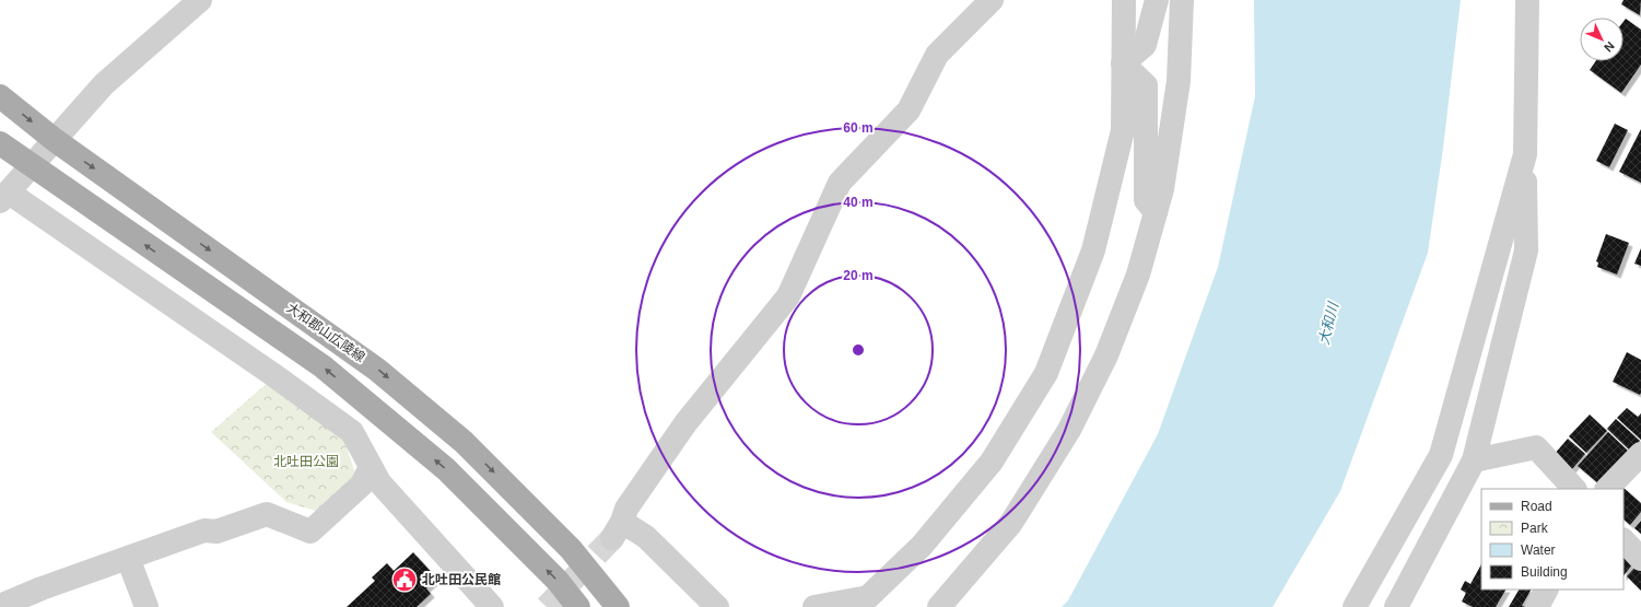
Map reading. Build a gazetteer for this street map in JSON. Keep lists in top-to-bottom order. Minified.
{"streets":{"main road":["大和郡山広陵線"]},"water":["大和川"],"parks":["北吐田公園"],"places":{"public building":["北吐田公民館"]},"legend":["Road","Park","Water","Building"],"north":"bottom right","rings":["60 m","40 m","20 m"]}
